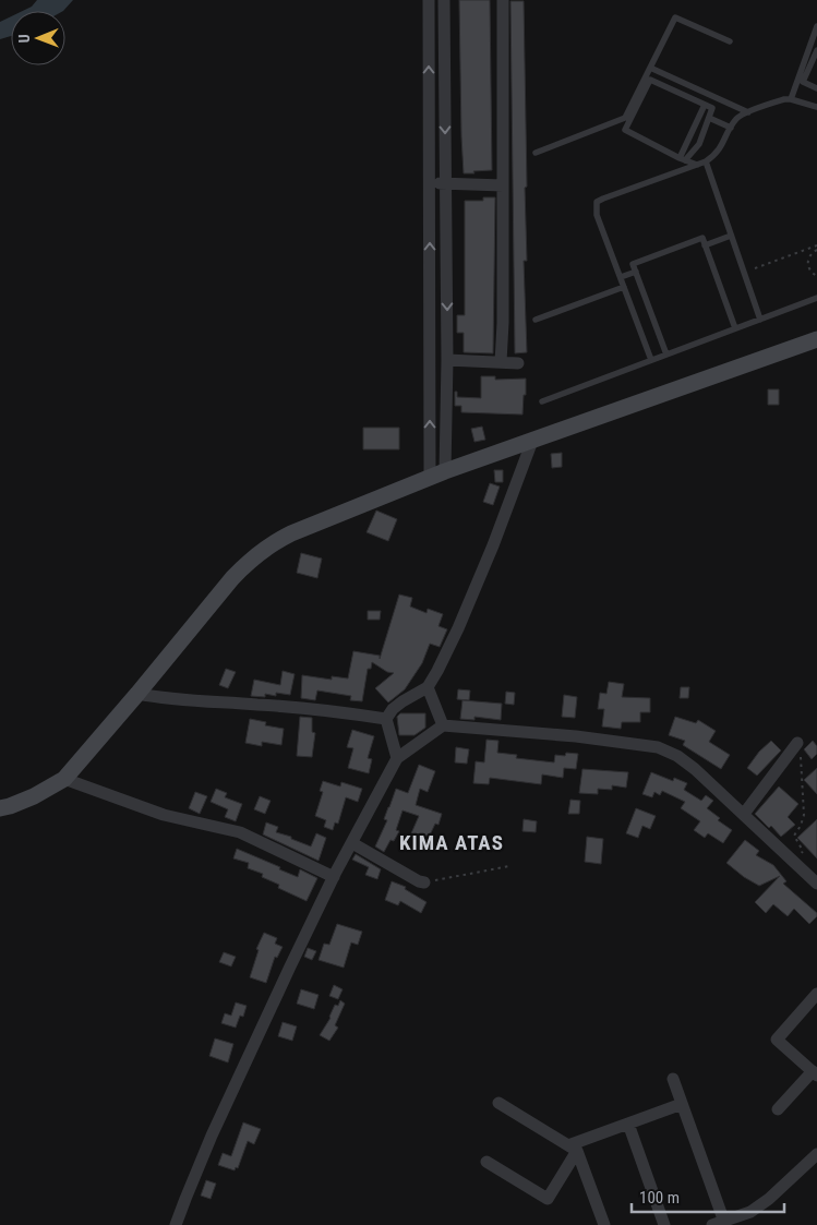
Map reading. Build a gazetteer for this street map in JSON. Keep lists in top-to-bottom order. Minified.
{"districts":["KIMA ATAS"],"scale_bar":"100 m","north":"left"}
